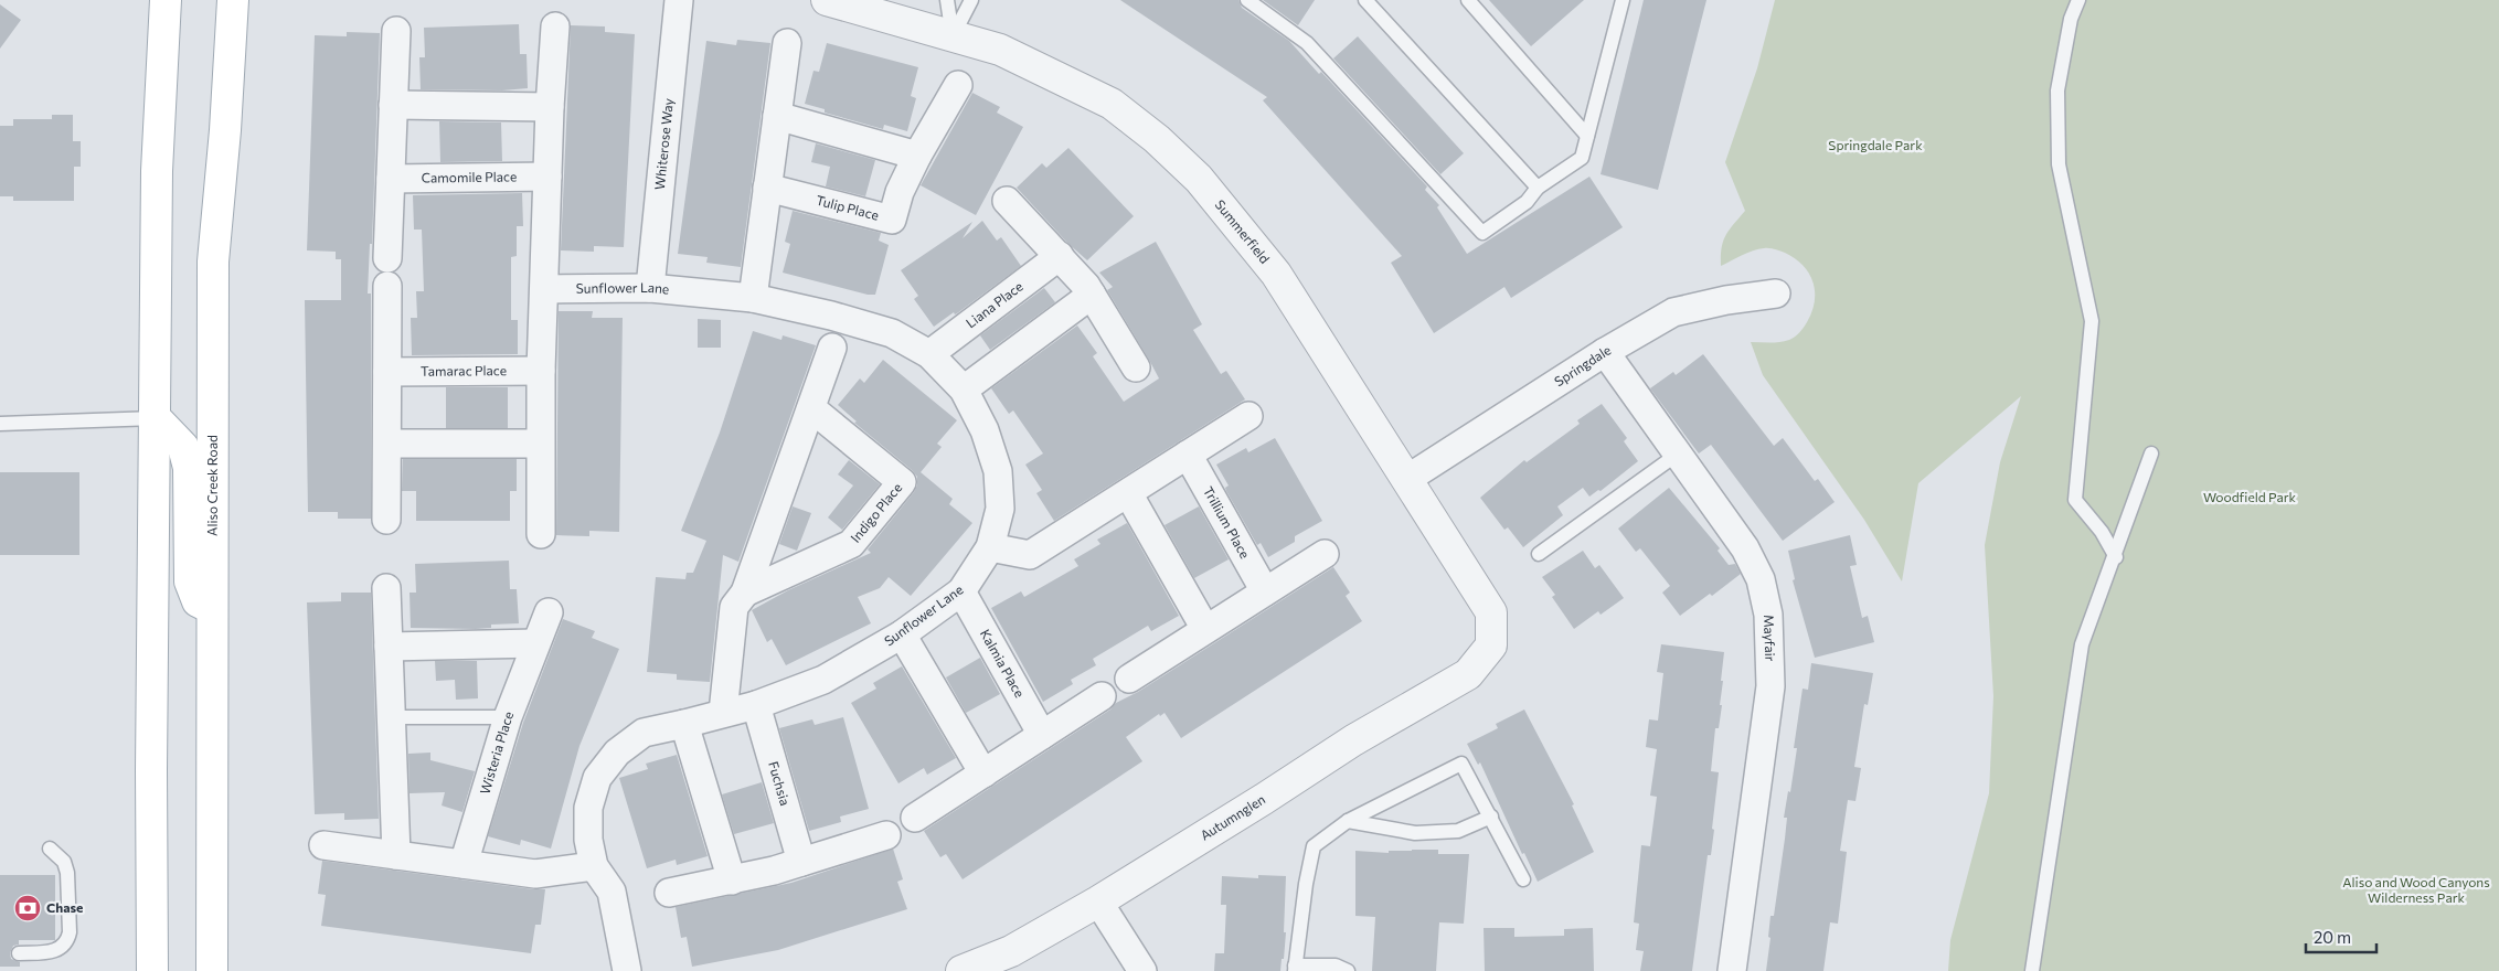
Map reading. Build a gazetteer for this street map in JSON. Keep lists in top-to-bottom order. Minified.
{"streets":{"main road":["Aliso Creek Road"],"street":["Whiterose Way","Camomile Place","Tulip Place","Summerfield","Sunflower Lane","Liana Place","Springdale","Tamarac Place","Indigo Place","Trillium Place","Mayfair","Kalmia Place","Wisteria Place","Fuchsia","Autumnglen"]},"crossings":[["Whiterose Way","Sunflower Lane"],["Summerfield","Springdale"],["Summerfield","Autumnglen"],["Sunflower Lane","Liana Place"],["Sunflower Lane","Kalmia Place"],["Sunflower Lane","Fuchsia"],["Springdale","Mayfair"]],"parks":["Springdale Park","Woodfield Park","Aliso and Wood Canyons Wilderness Park"],"places":{"bank":["Chase"]},"scale_bar":"20 m"}
